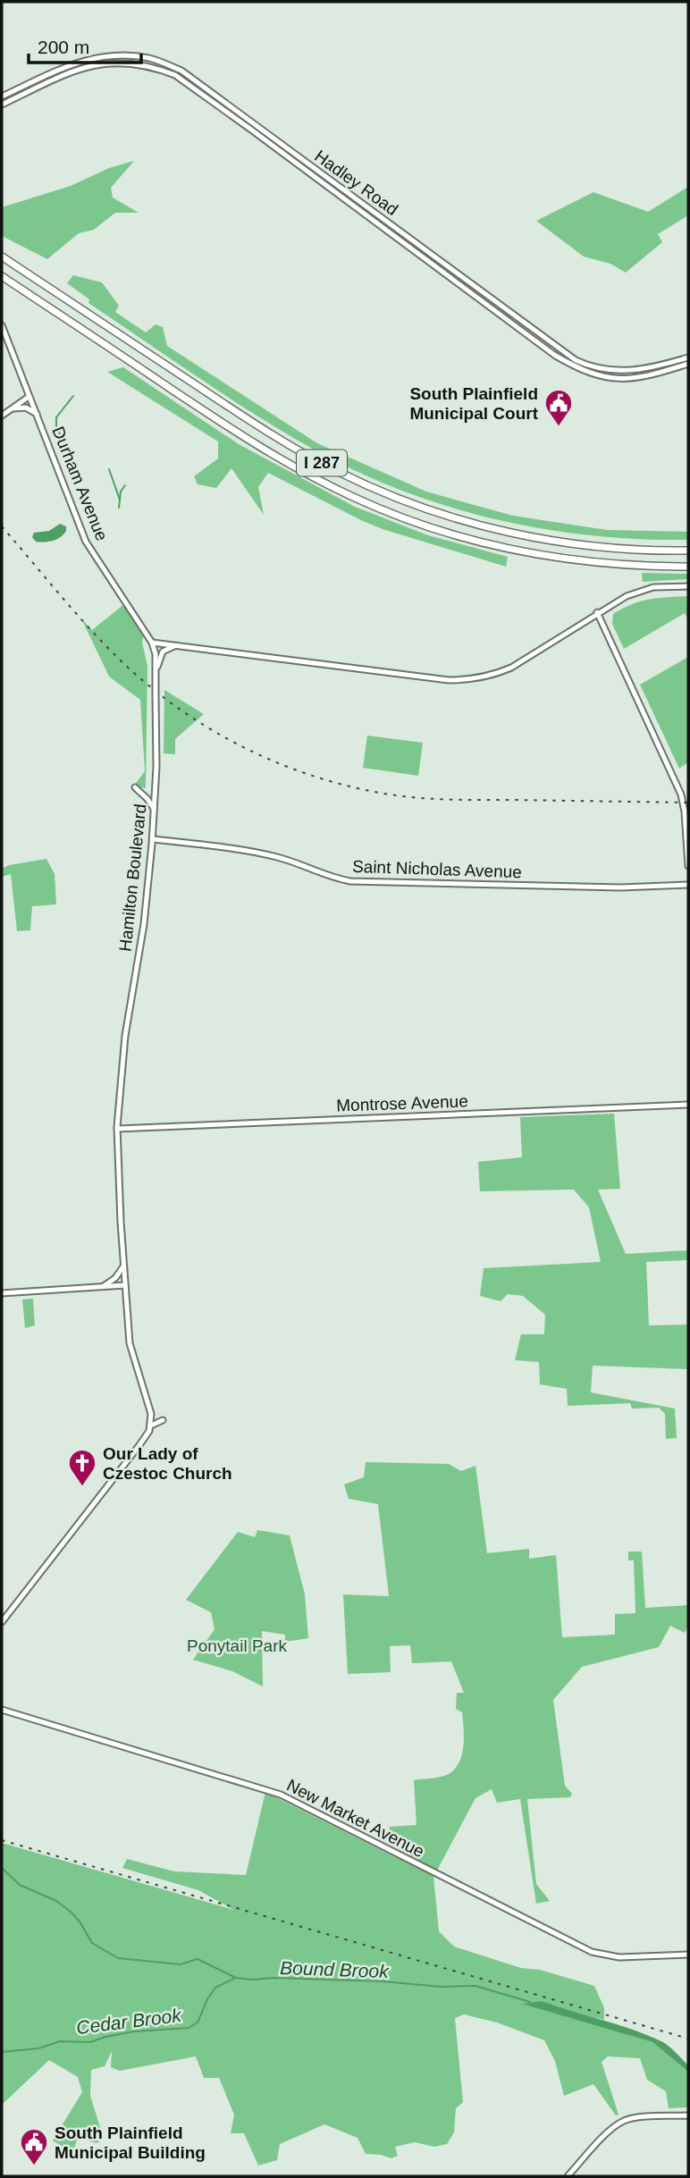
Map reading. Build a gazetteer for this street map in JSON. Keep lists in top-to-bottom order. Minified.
{"streets":{"highway":["I 287"],"main road":["Hadley Road","Durham Avenue","Saint Nicholas Avenue","Hamilton Boulevard","Montrose Avenue","New Market Avenue"]},"crossings":[["Durham Avenue","Hamilton Boulevard"],["Saint Nicholas Avenue","Hamilton Boulevard"],["Hamilton Boulevard","Montrose Avenue"]],"water":["Bound Brook","Cedar Brook"],"parks":["Ponytail Park"],"places":{"public building":["South Plainfield Municipal Court","South Plainfield Municipal Building"],"church":["Our Lady of Czestoc Church"]},"scale_bar":"200 m"}
